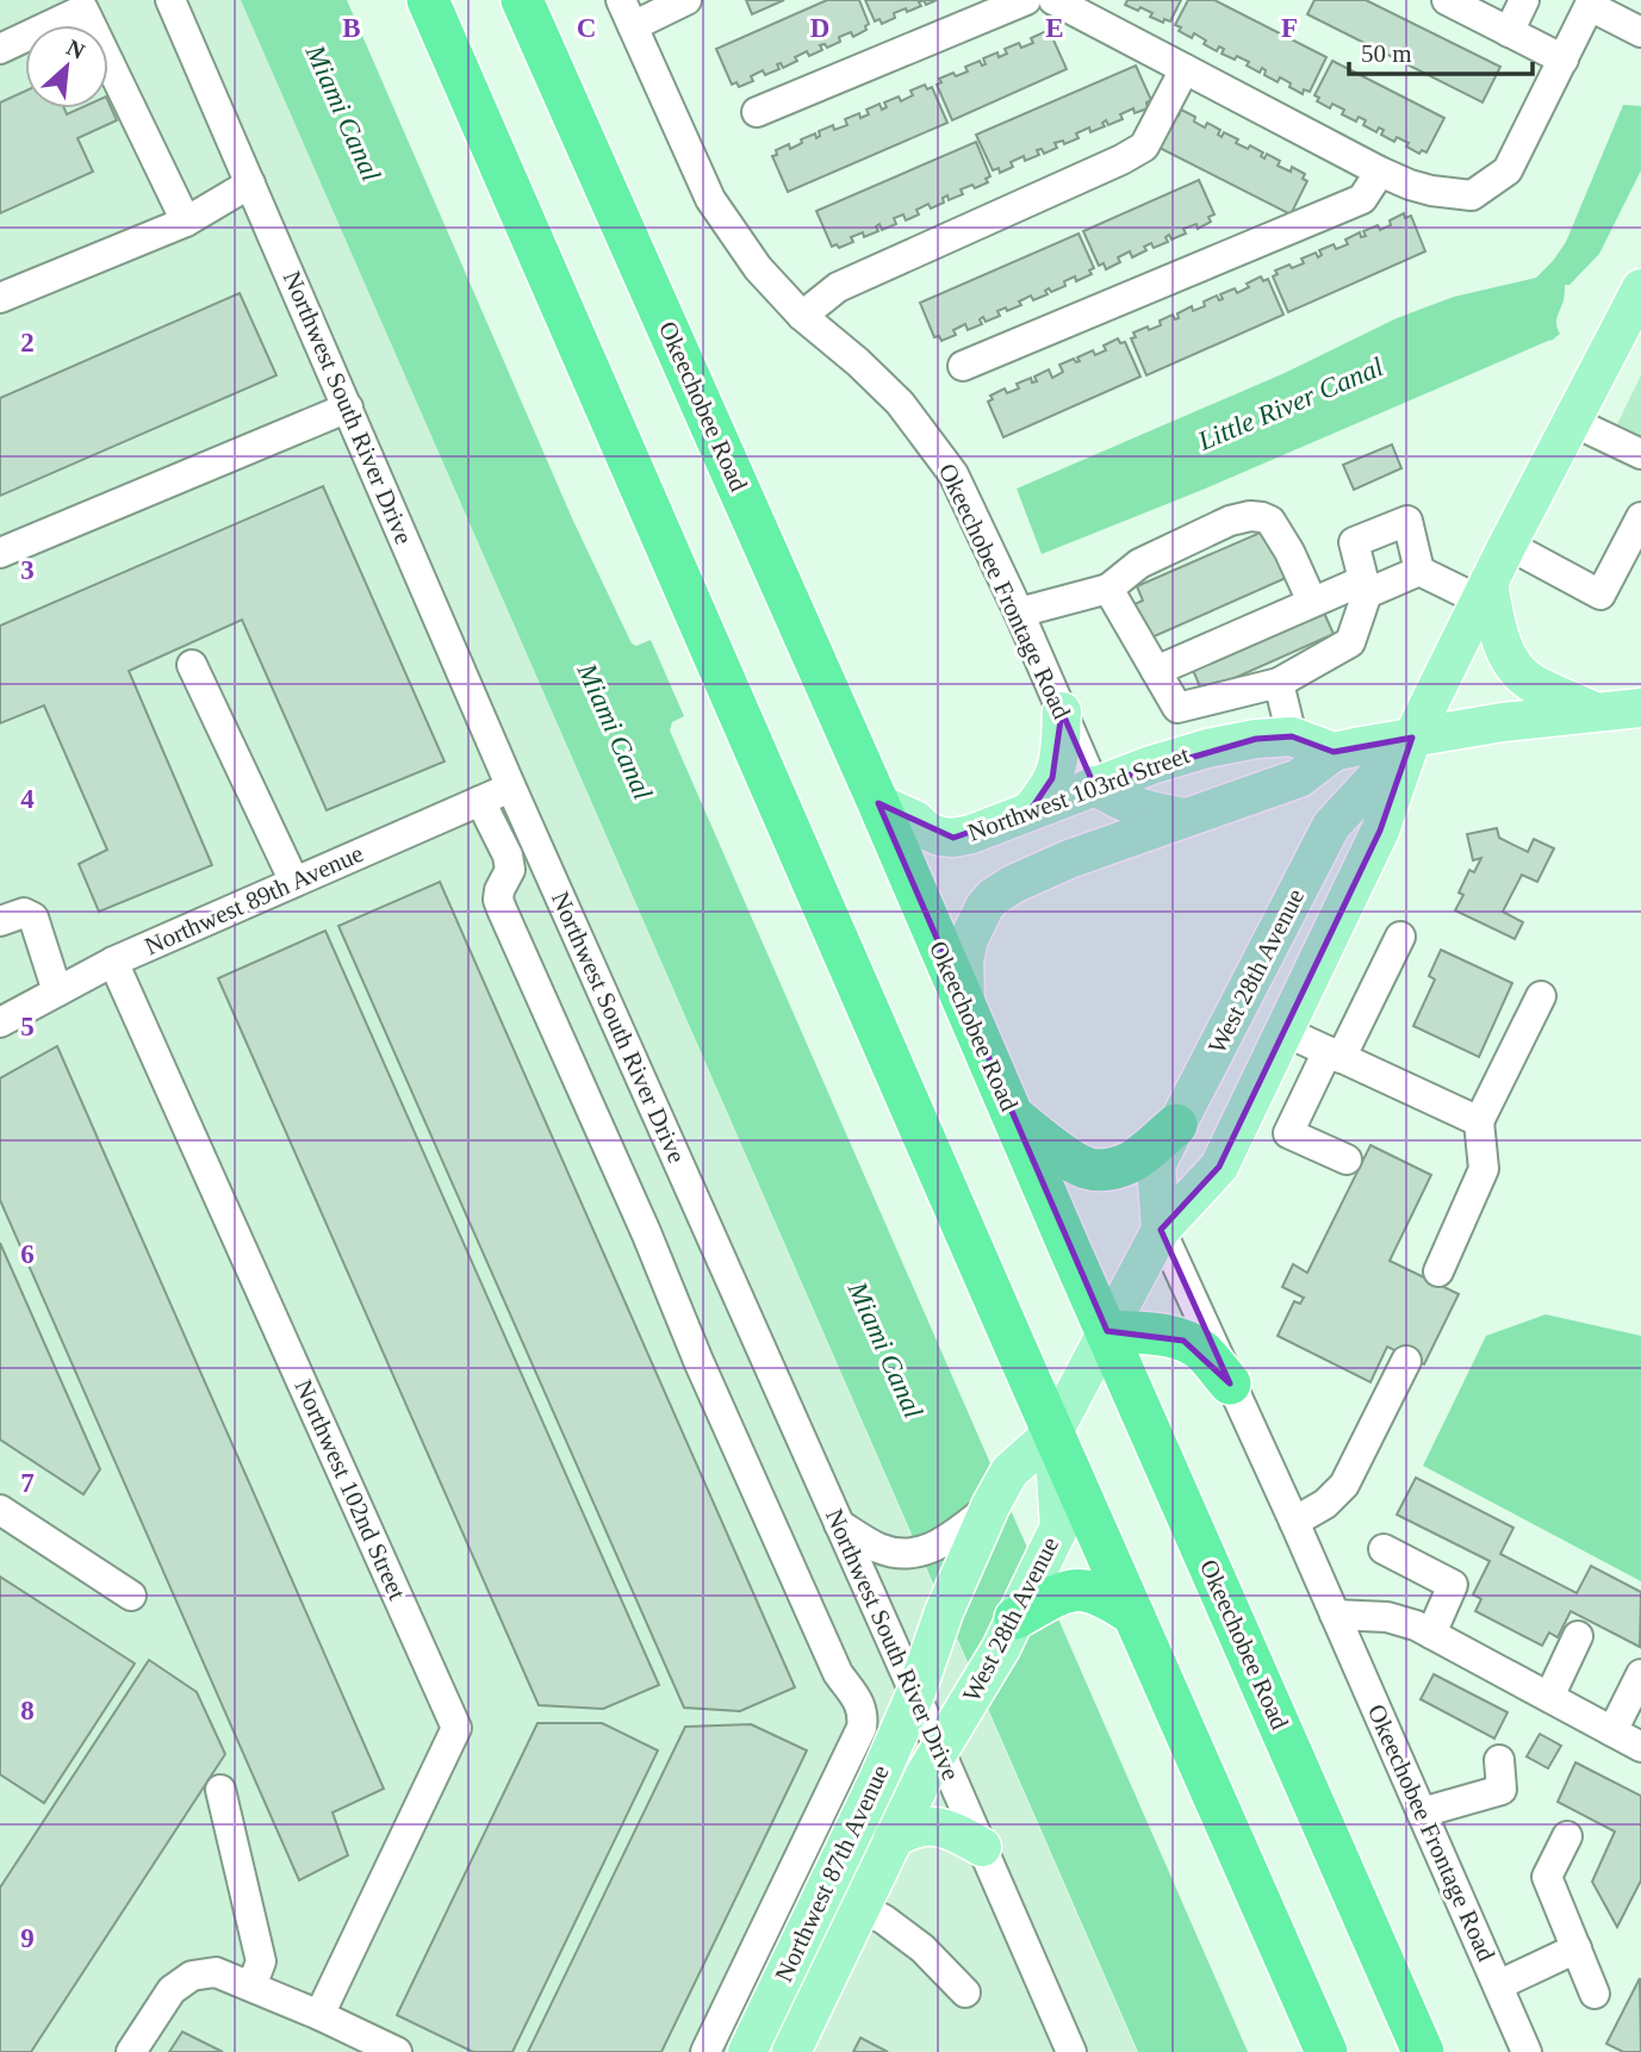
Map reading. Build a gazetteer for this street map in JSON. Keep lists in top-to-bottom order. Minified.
{"streets":{"highway":["Okeechobee Road"],"main road":["Northwest 103rd Street","West 28th Avenue","Northwest 87th Avenue"],"street":["Northwest South River Drive","Okeechobee Frontage Road","Northwest 89th Avenue","Northwest 102nd Street"]},"crossings":[["Okeechobee Road","Northwest 103rd Street"],["Okeechobee Road","West 28th Avenue"],["Northwest South River Drive","Northwest 89th Avenue"],["Northwest South River Drive","West 28th Avenue"],["Northwest South River Drive","Northwest 87th Avenue"],["Okeechobee Frontage Road","Northwest 103rd Street"],["Okeechobee Frontage Road","West 28th Avenue"],["Northwest 89th Avenue","Northwest 102nd Street"],["West 28th Avenue","Northwest 87th Avenue"]],"water":["Miami Canal","Little River Canal"],"scale_bar":"50 m","north":"top right","grid":{"columns":["B","C","D","E","F"],"rows":["2","3","4","5","6","7","8","9"]}}
